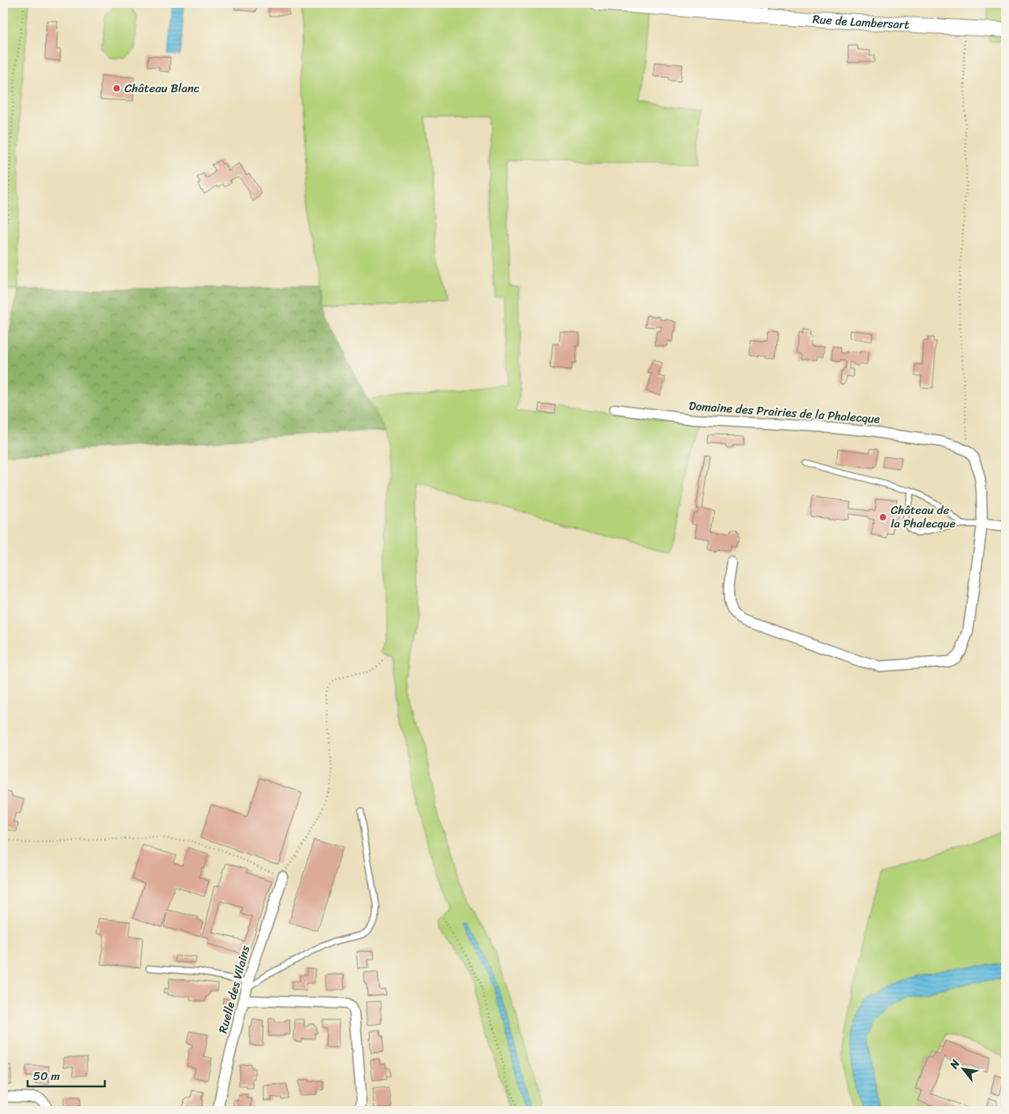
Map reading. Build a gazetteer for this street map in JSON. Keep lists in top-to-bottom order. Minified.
{"streets":{"main road":["Rue de Lambersart"],"street":["Domaine des Prairies de la Phalecque","Ruelle des Vilains"]},"places":["Château Blanc","Château de la Phalecque"],"scale_bar":"50 m","north":"top left"}
